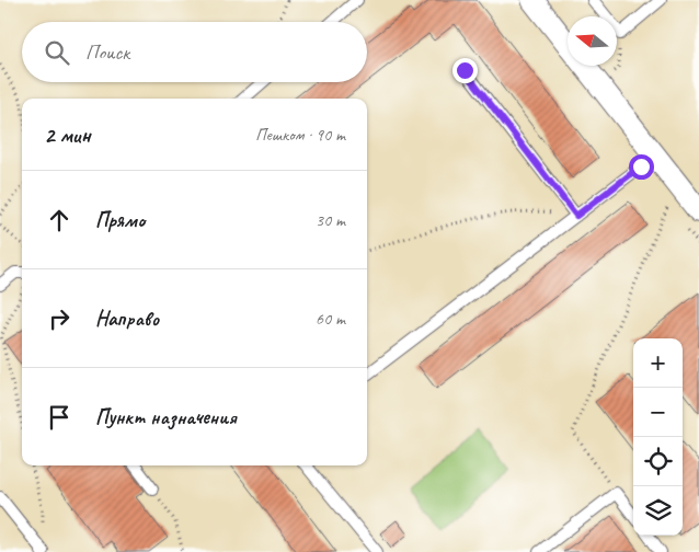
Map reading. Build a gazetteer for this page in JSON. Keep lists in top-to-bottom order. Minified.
{"north":"left","page":{"search":"Поиск","heading":["2 мин","Пешком · 90 m"],"list":[["Прямо","30 m"],["Направо","60 m"],"Пункт назначения"],"map_buttons":["+","−"]}}
